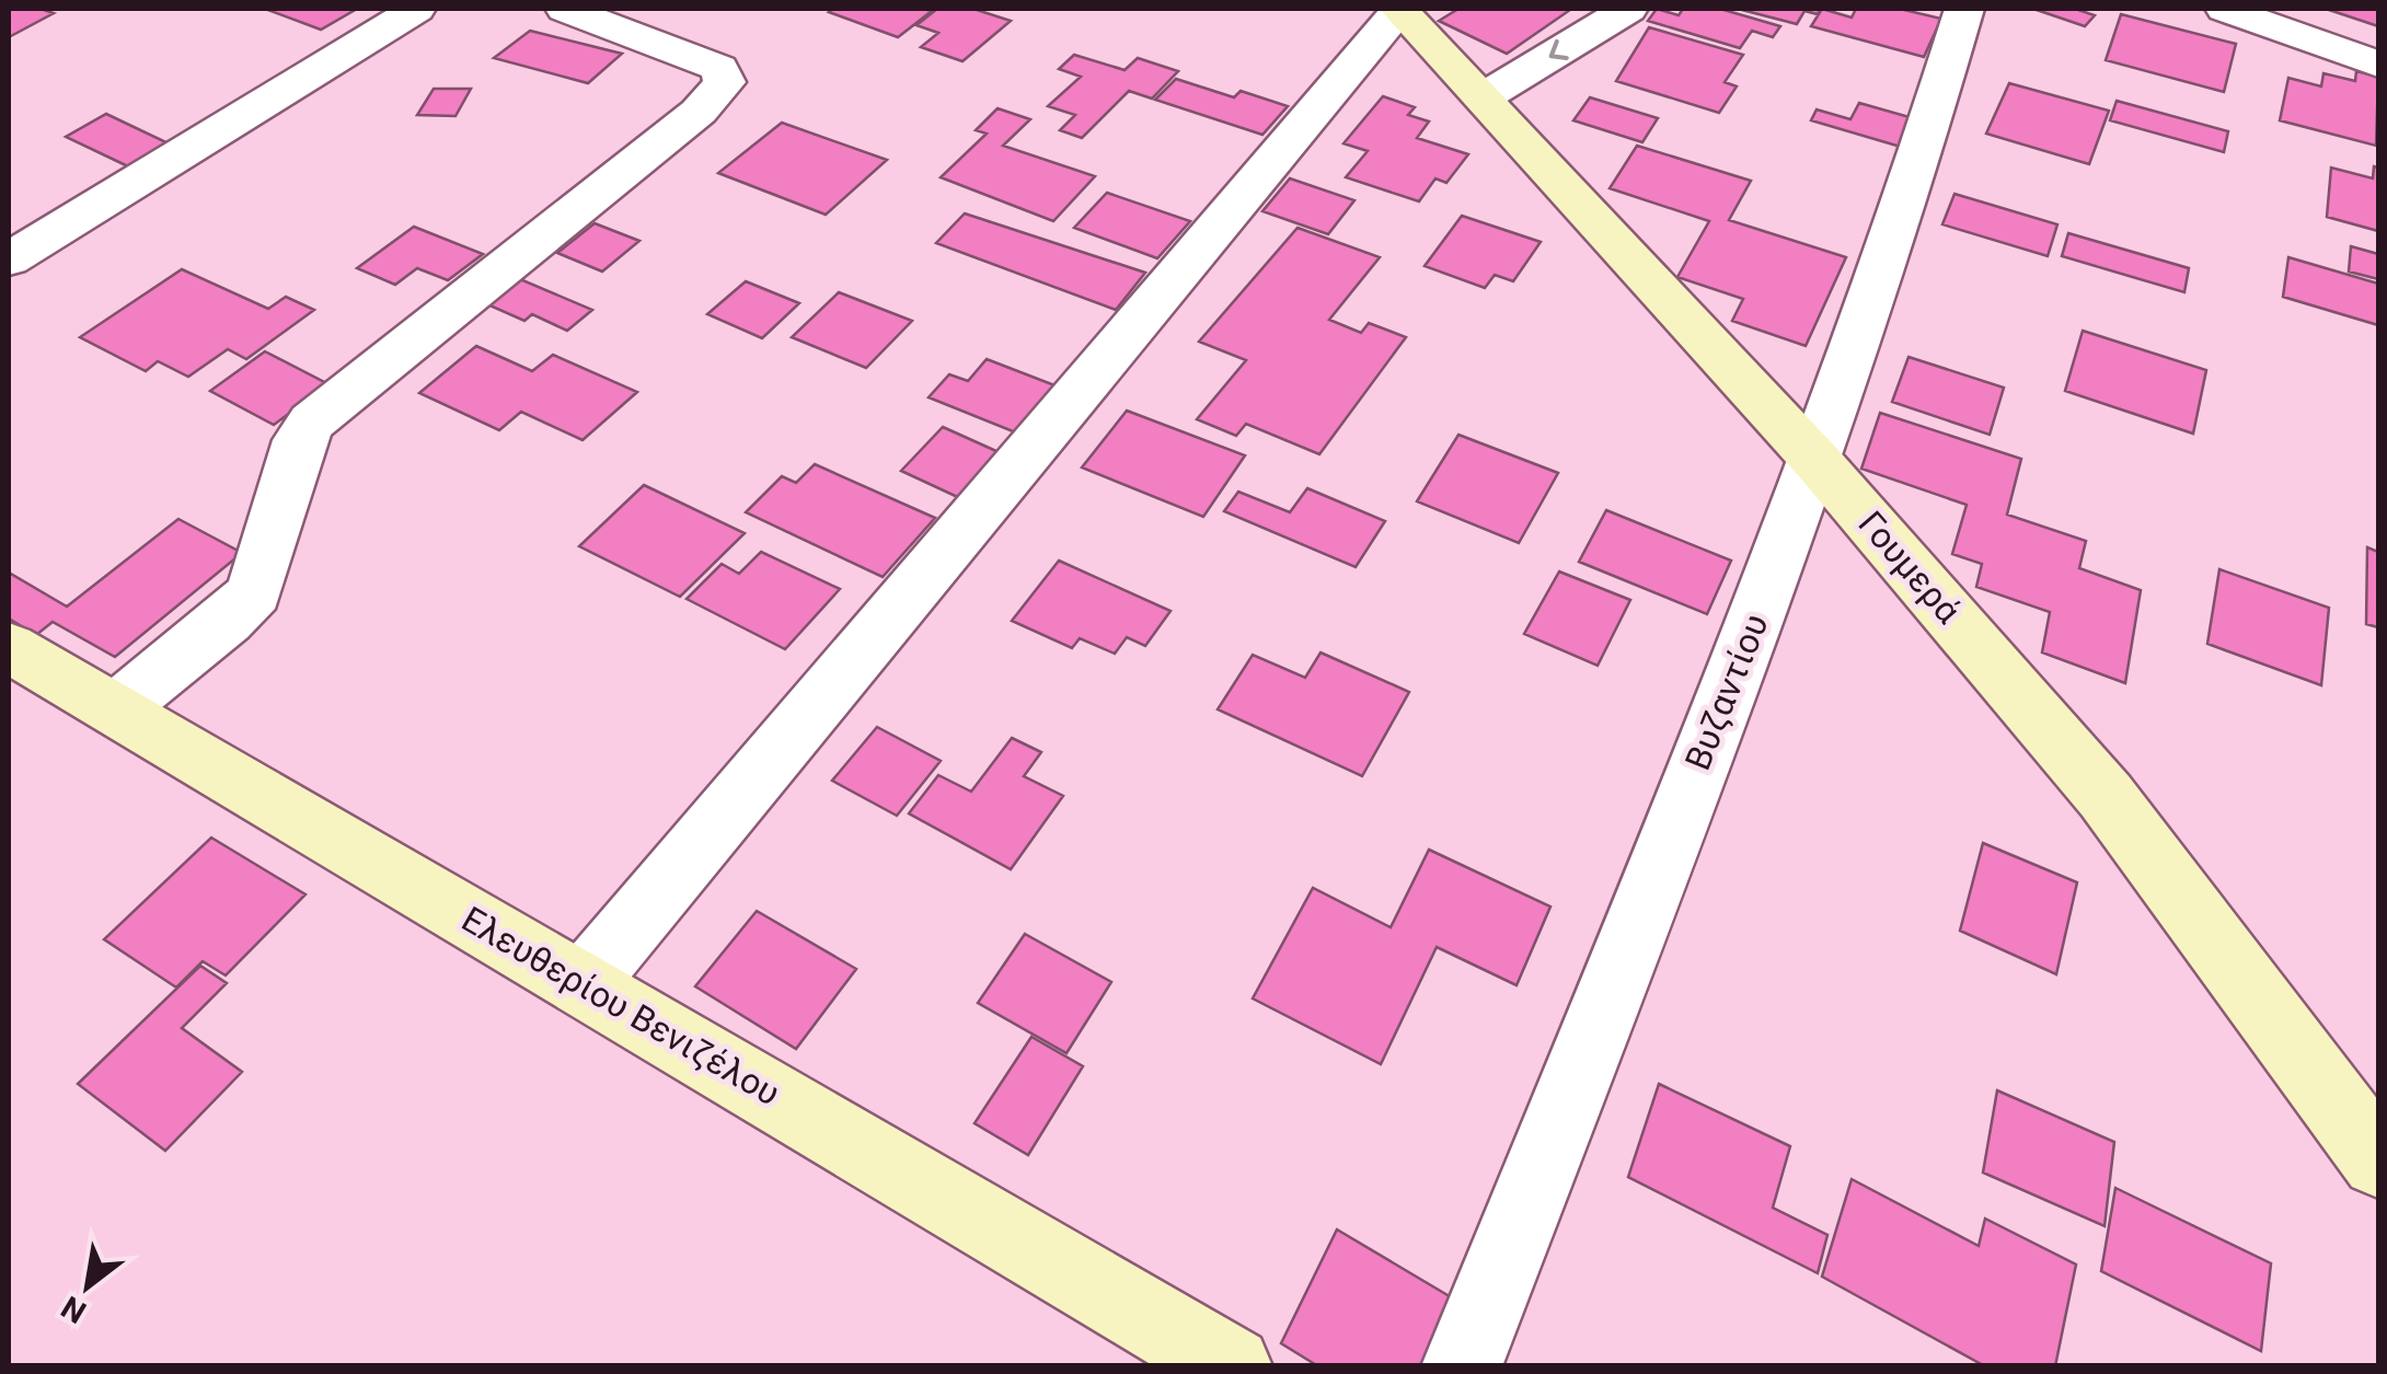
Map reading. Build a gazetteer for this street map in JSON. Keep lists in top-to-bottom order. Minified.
{"streets":{"street":["Γουμερά","Βυζαντίου","Ελευθερίου Βενιζέλου"]},"crossings":[["Γουμερά","Βυζαντίου"]],"north":"bottom left"}
